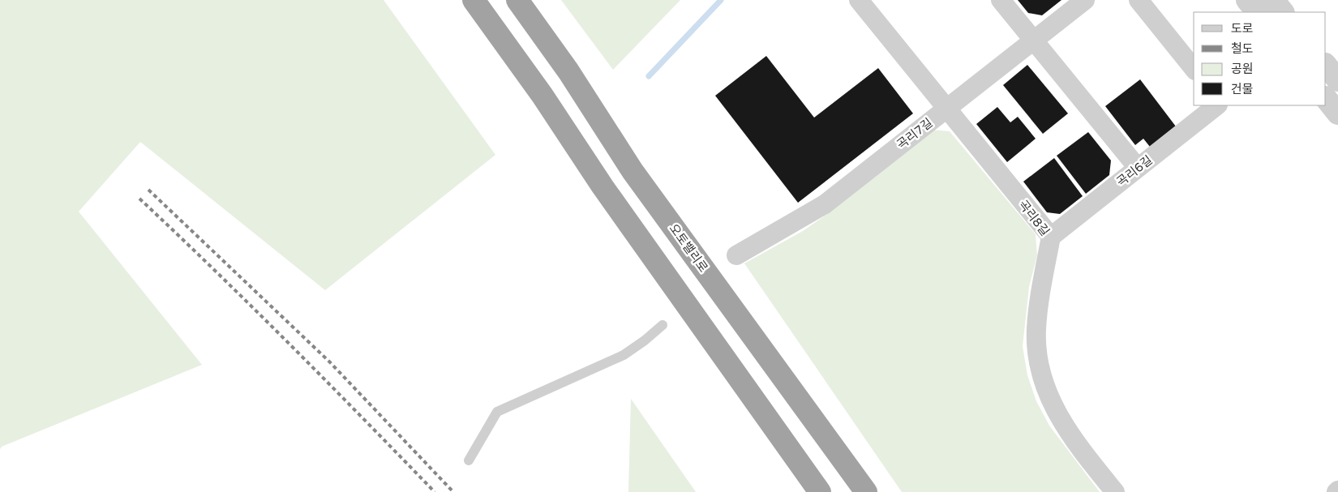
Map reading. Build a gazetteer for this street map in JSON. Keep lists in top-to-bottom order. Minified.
{"streets":{"highway":["오토밸리로"],"street":["곡리7길","곡리6길","곡리8길"]},"crossings":[["곡리7길","곡리8길"],["곡리6길","곡리8길"]],"legend":["도로","철도","공원","건물"]}
